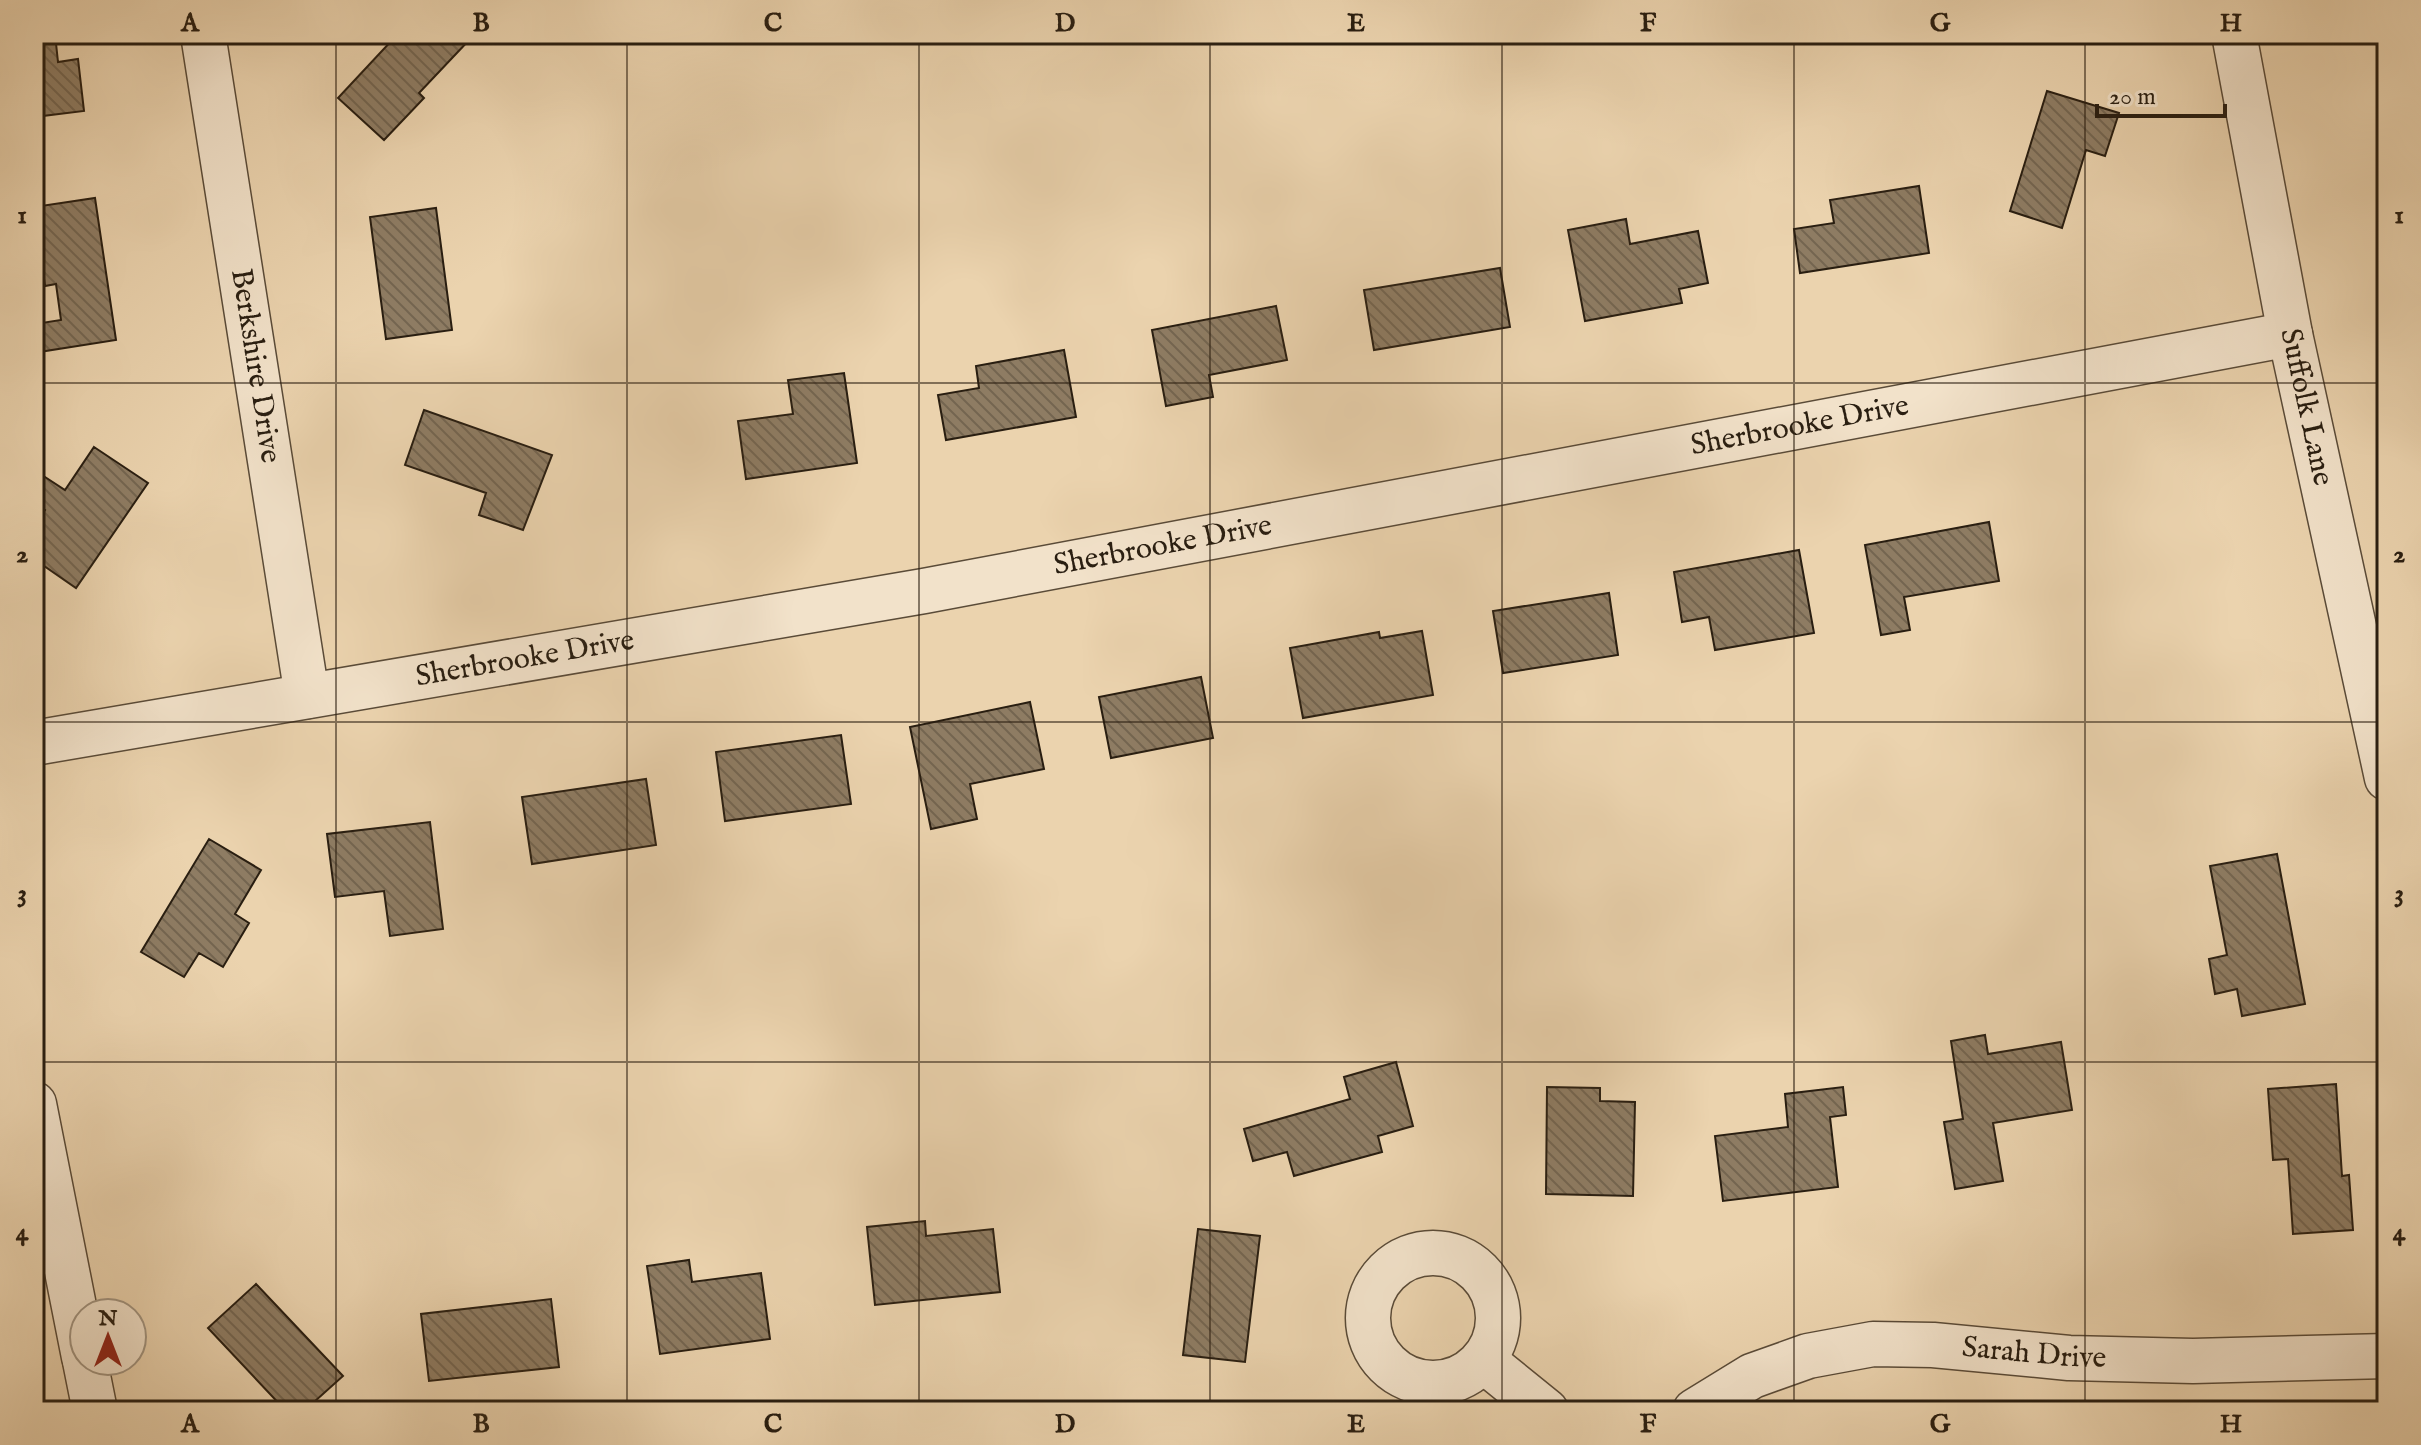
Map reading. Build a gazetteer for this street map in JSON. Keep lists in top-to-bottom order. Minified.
{"streets":{"street":["Berkshire Drive","Suffolk Lane","Sherbrooke Drive","Sarah Drive"]},"crossings":[["Berkshire Drive","Sherbrooke Drive"],["Suffolk Lane","Sherbrooke Drive"]],"scale_bar":"20 m","north":"top","grid":{"columns":["A","B","C","D","E","F","G","H"],"rows":["1","2","3","4"]}}
